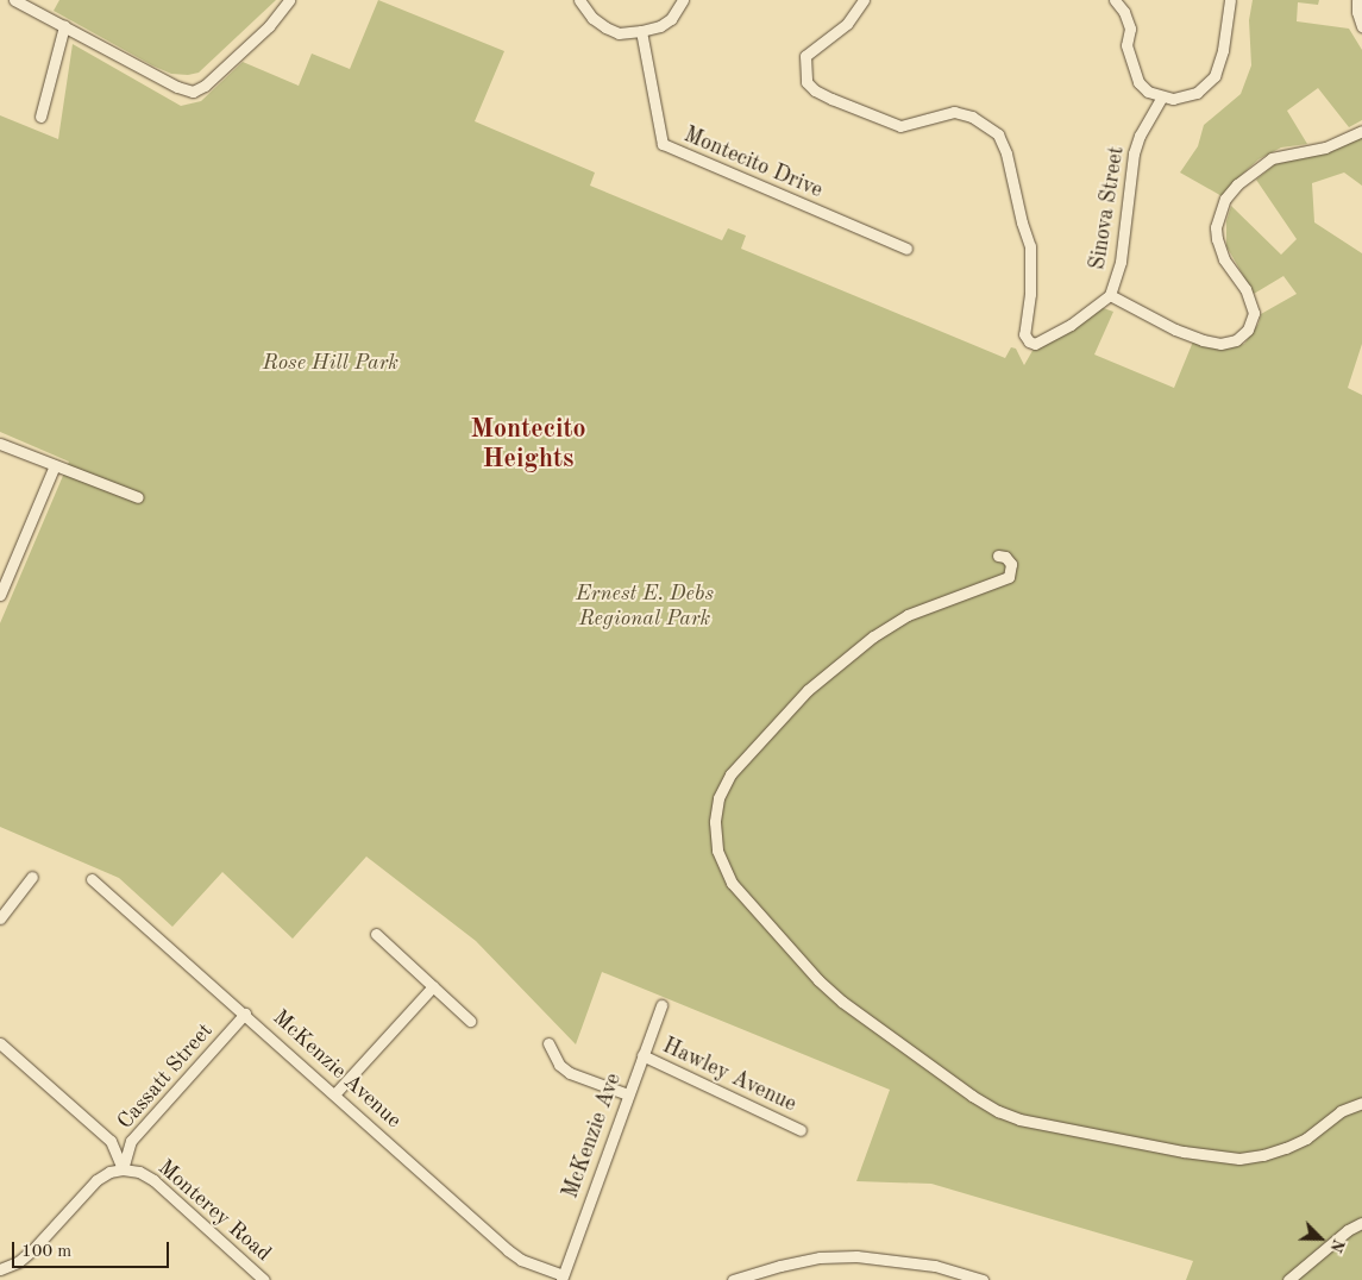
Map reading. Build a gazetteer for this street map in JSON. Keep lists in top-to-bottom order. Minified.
{"streets":{"street":["Montecito Drive","Sinova Street","McKenzie Avenue","Hawley Avenue","Cassatt Street","McKenzie Ave","Monterey Road"]},"crossings":[["McKenzie Avenue","Cassatt Street"],["McKenzie Avenue","McKenzie Ave"],["Hawley Avenue","McKenzie Ave"],["Cassatt Street","Monterey Road"]],"districts":["Montecito Heights"],"parks":["Rose Hill Park","Ernest E. Debs Regional Park"],"scale_bar":"100 m","north":"bottom right"}
